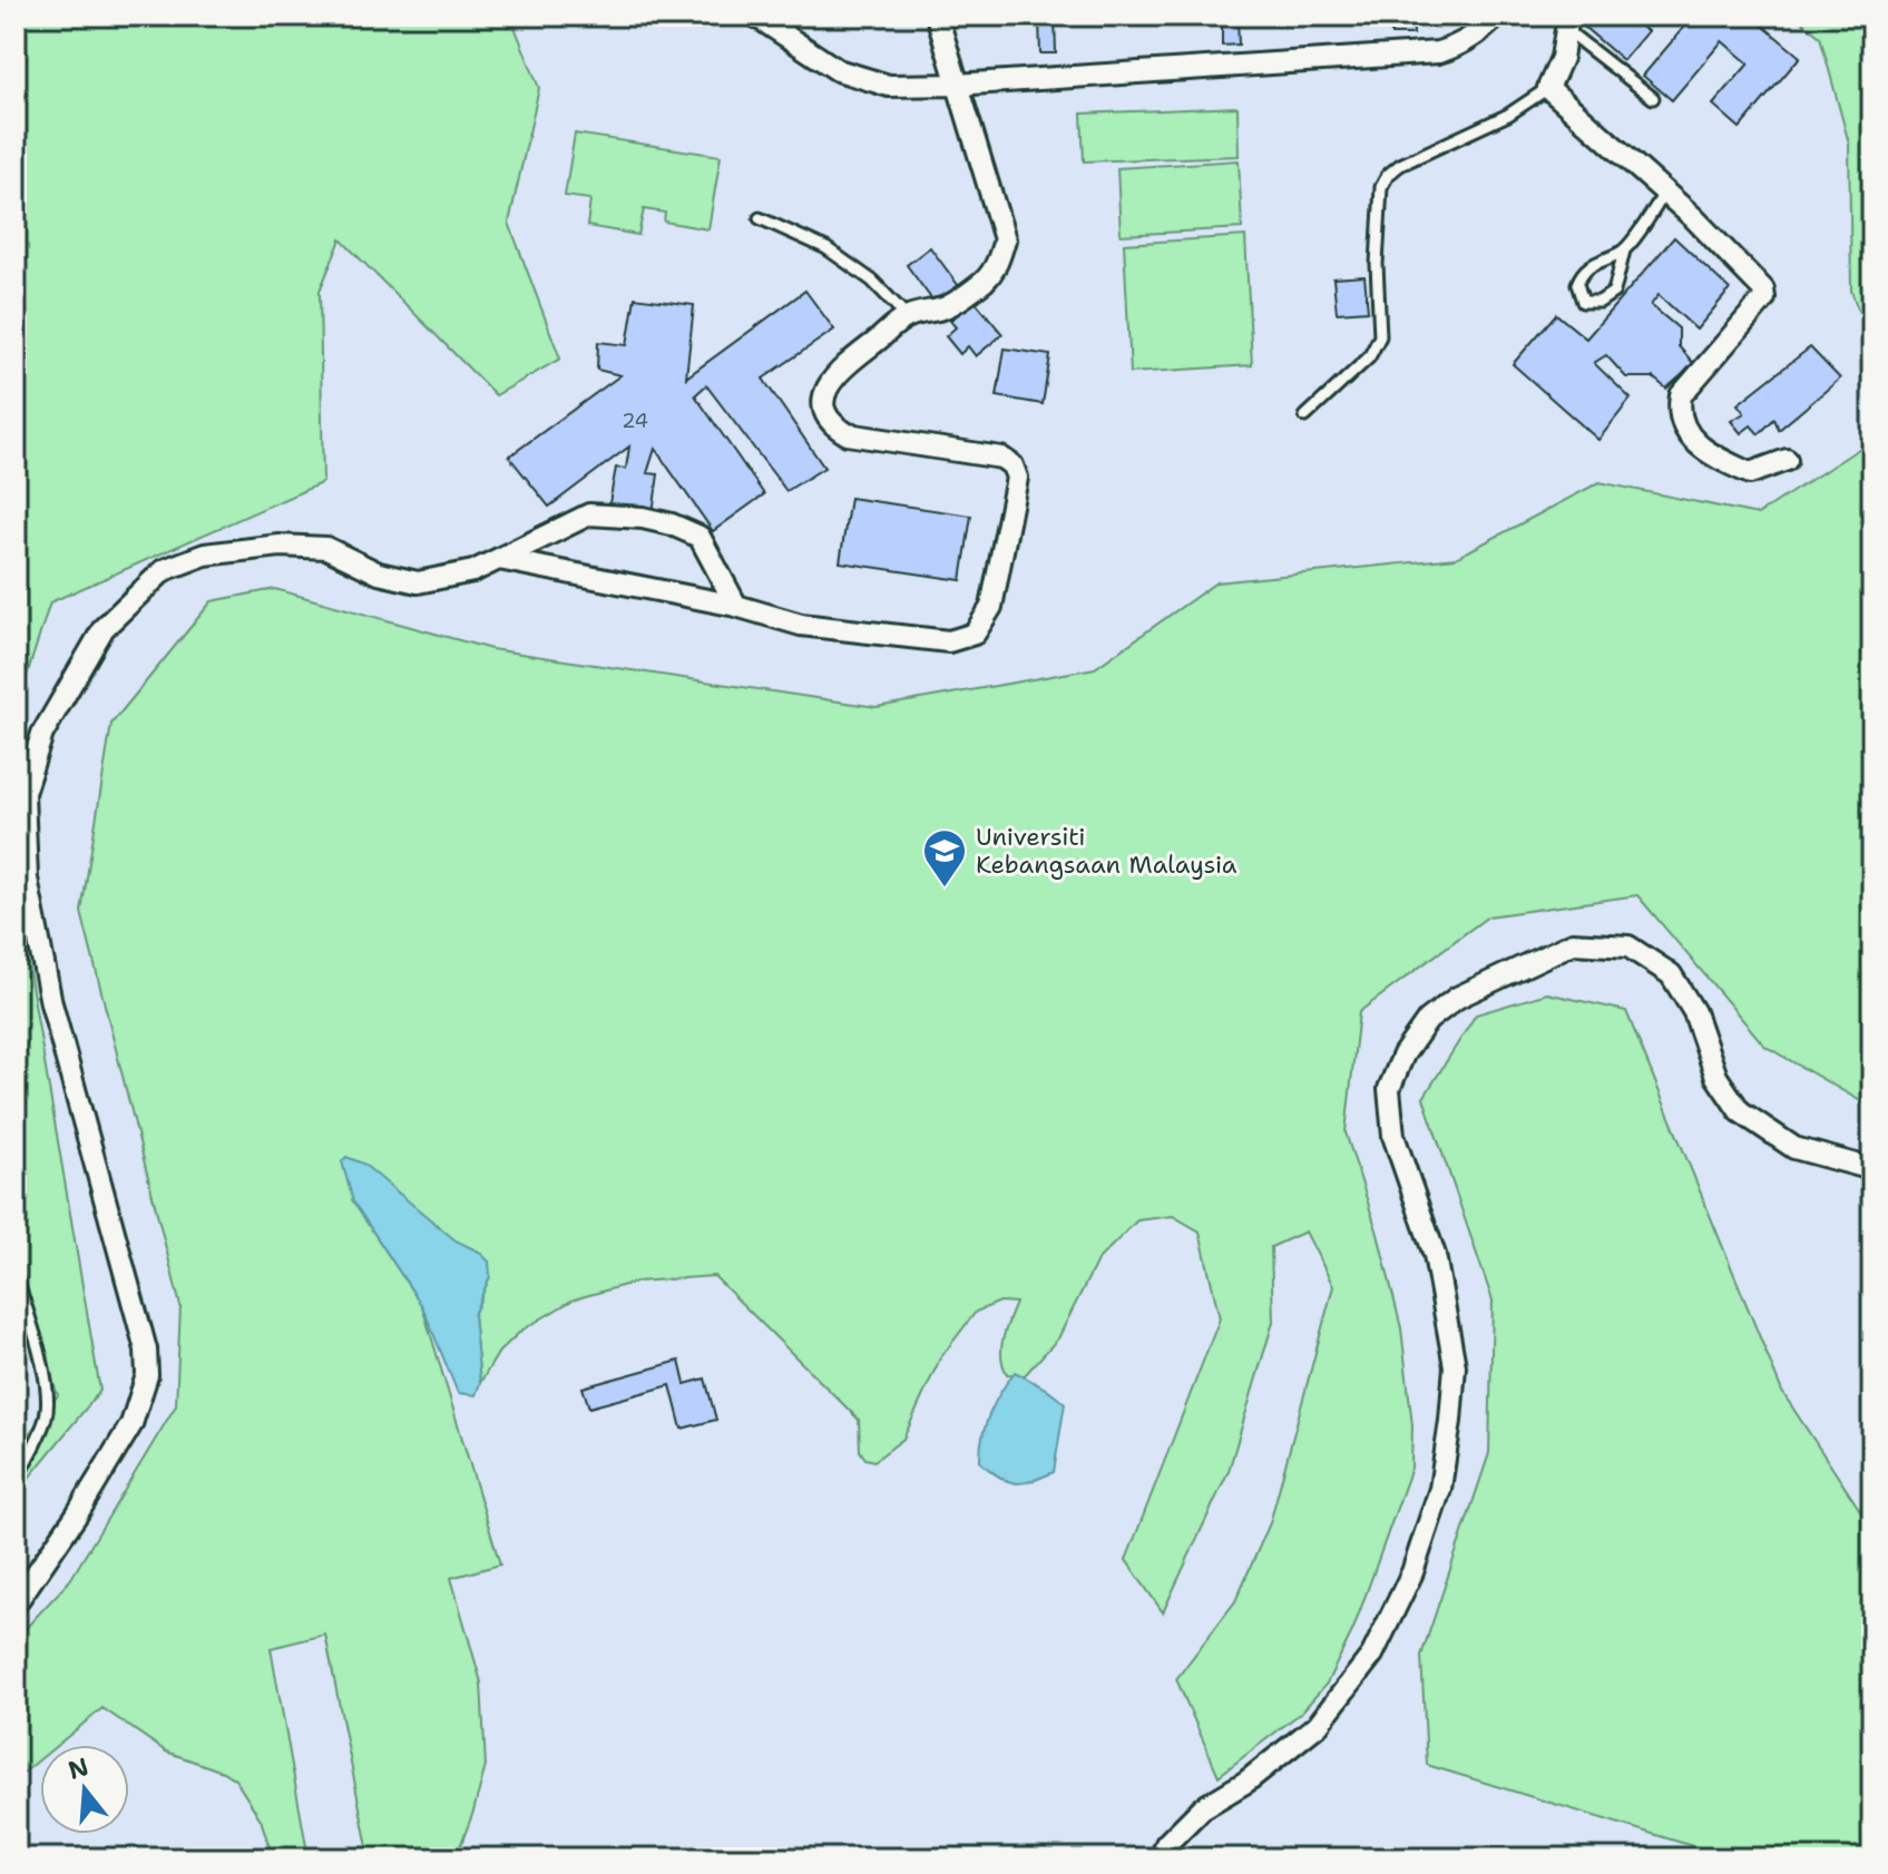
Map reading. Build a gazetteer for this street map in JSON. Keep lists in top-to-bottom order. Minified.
{"places":{"school or university":["Universiti Kebangsaan Malaysia"]},"house_numbers":["24"],"north":"top"}
